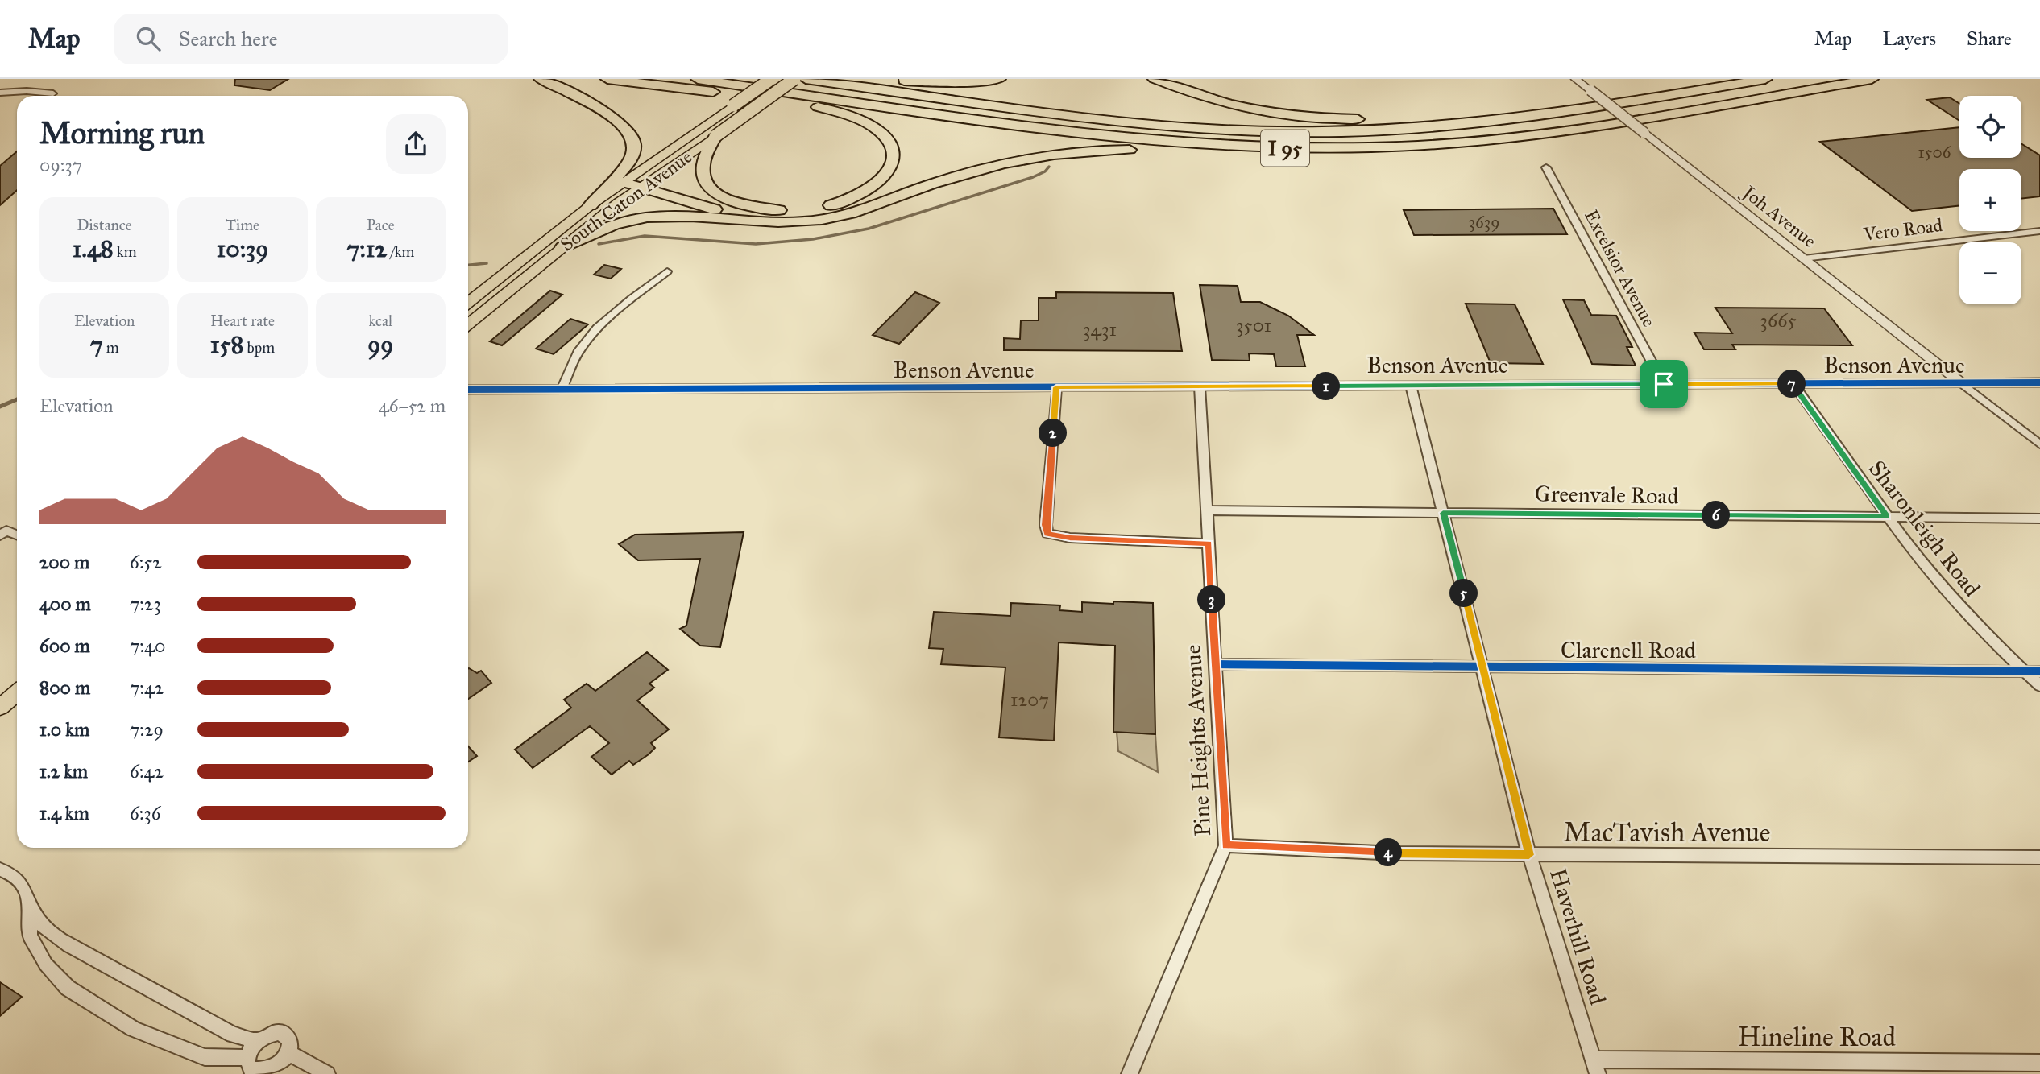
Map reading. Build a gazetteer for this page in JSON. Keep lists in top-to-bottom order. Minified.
{"streets":{"highway":["I 95"],"main road":["South Caton Avenue"],"street":["Joh Avenue","Vero Road","Excelsior Avenue","Benson Avenue","Greenvale Road","Sharonleigh Road","Clarenell Road","Pine Heights Avenue","MacTavish Avenue","Haverhill Road","Hineline Road"]},"crossings":[["Joh Avenue","Vero Road"],["Joh Avenue","Benson Avenue"],["Excelsior Avenue","Benson Avenue"],["Benson Avenue","Sharonleigh Road"],["Benson Avenue","Pine Heights Avenue"],["Benson Avenue","Haverhill Road"],["Greenvale Road","Sharonleigh Road"],["Greenvale Road","Pine Heights Avenue"],["Greenvale Road","Haverhill Road"],["Sharonleigh Road","Clarenell Road"],["Clarenell Road","Pine Heights Avenue"],["Clarenell Road","Haverhill Road"],["Pine Heights Avenue","MacTavish Avenue"],["MacTavish Avenue","Haverhill Road"],["Haverhill Road","Hineline Road"]],"house_numbers":["1506","3639","3665","3501","3431","1207"],"page":{"header":"Map","search":"Search here","nav":["Map","Layers","Share"],"map_buttons":["+","−"],"heading":["Morning run","09:37"],"stats":[["Distance","1.48 km"],["Time","10:39"],["Pace","7:12 /km"],["Elevation","7 m"],["Heart rate","158 bpm"],["kcal","99"]],"pins":["7","1","2","6","5","3","4"],"chart":["Elevation","46–52 m"],"list":[{"name":"200 m","note":"6:52"},{"name":"400 m","note":"7:23"},{"name":"600 m","note":"7:40"},{"name":"800 m","note":"7:42"},{"name":"1.0 km","note":"7:29"},{"name":"1.2 km","note":"6:42"},{"name":"1.4 km","note":"6:36"}]}}
